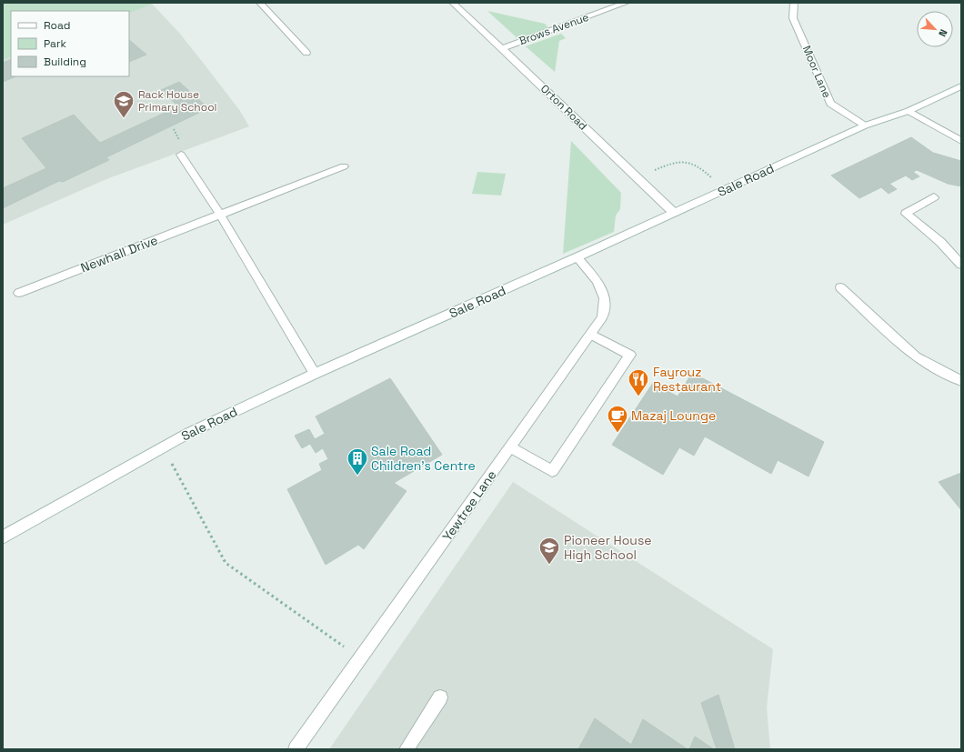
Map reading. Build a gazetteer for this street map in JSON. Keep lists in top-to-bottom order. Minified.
{"streets":{"street":["Brows Avenue","Moor Lane","Orton Road","Sale Road","Newhall Drive","Yewtree Lane"]},"crossings":[["Brows Avenue","Orton Road"],["Moor Lane","Sale Road"],["Orton Road","Sale Road"],["Sale Road","Yewtree Lane"]],"places":{"school or university":["Rack House Primary School","Pioneer House High School"],"restaurant":["Fayrouz Restaurant"],"cafe":["Mazaj Lounge"],"building":["Sale Road Children's Centre"]},"legend":["Road","Park","Building"],"north":"bottom right"}
